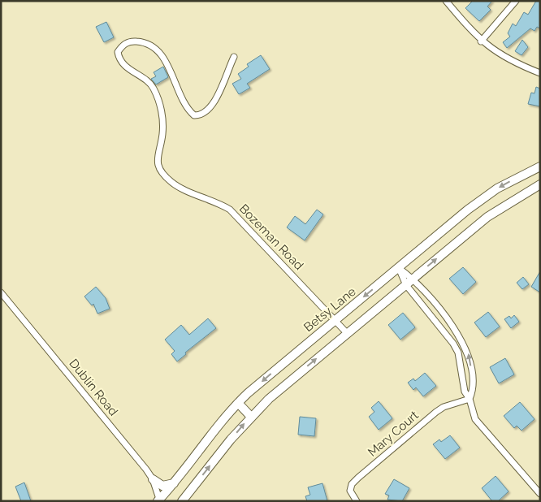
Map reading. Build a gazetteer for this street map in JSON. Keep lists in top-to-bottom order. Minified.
{"streets":{"main road":["Betsy Lane"],"street":["Bozeman Road","Dublin Road","Mary Court"]},"crossings":[["Bozeman Road","Betsy Lane"],["Betsy Lane","Dublin Road"]]}
